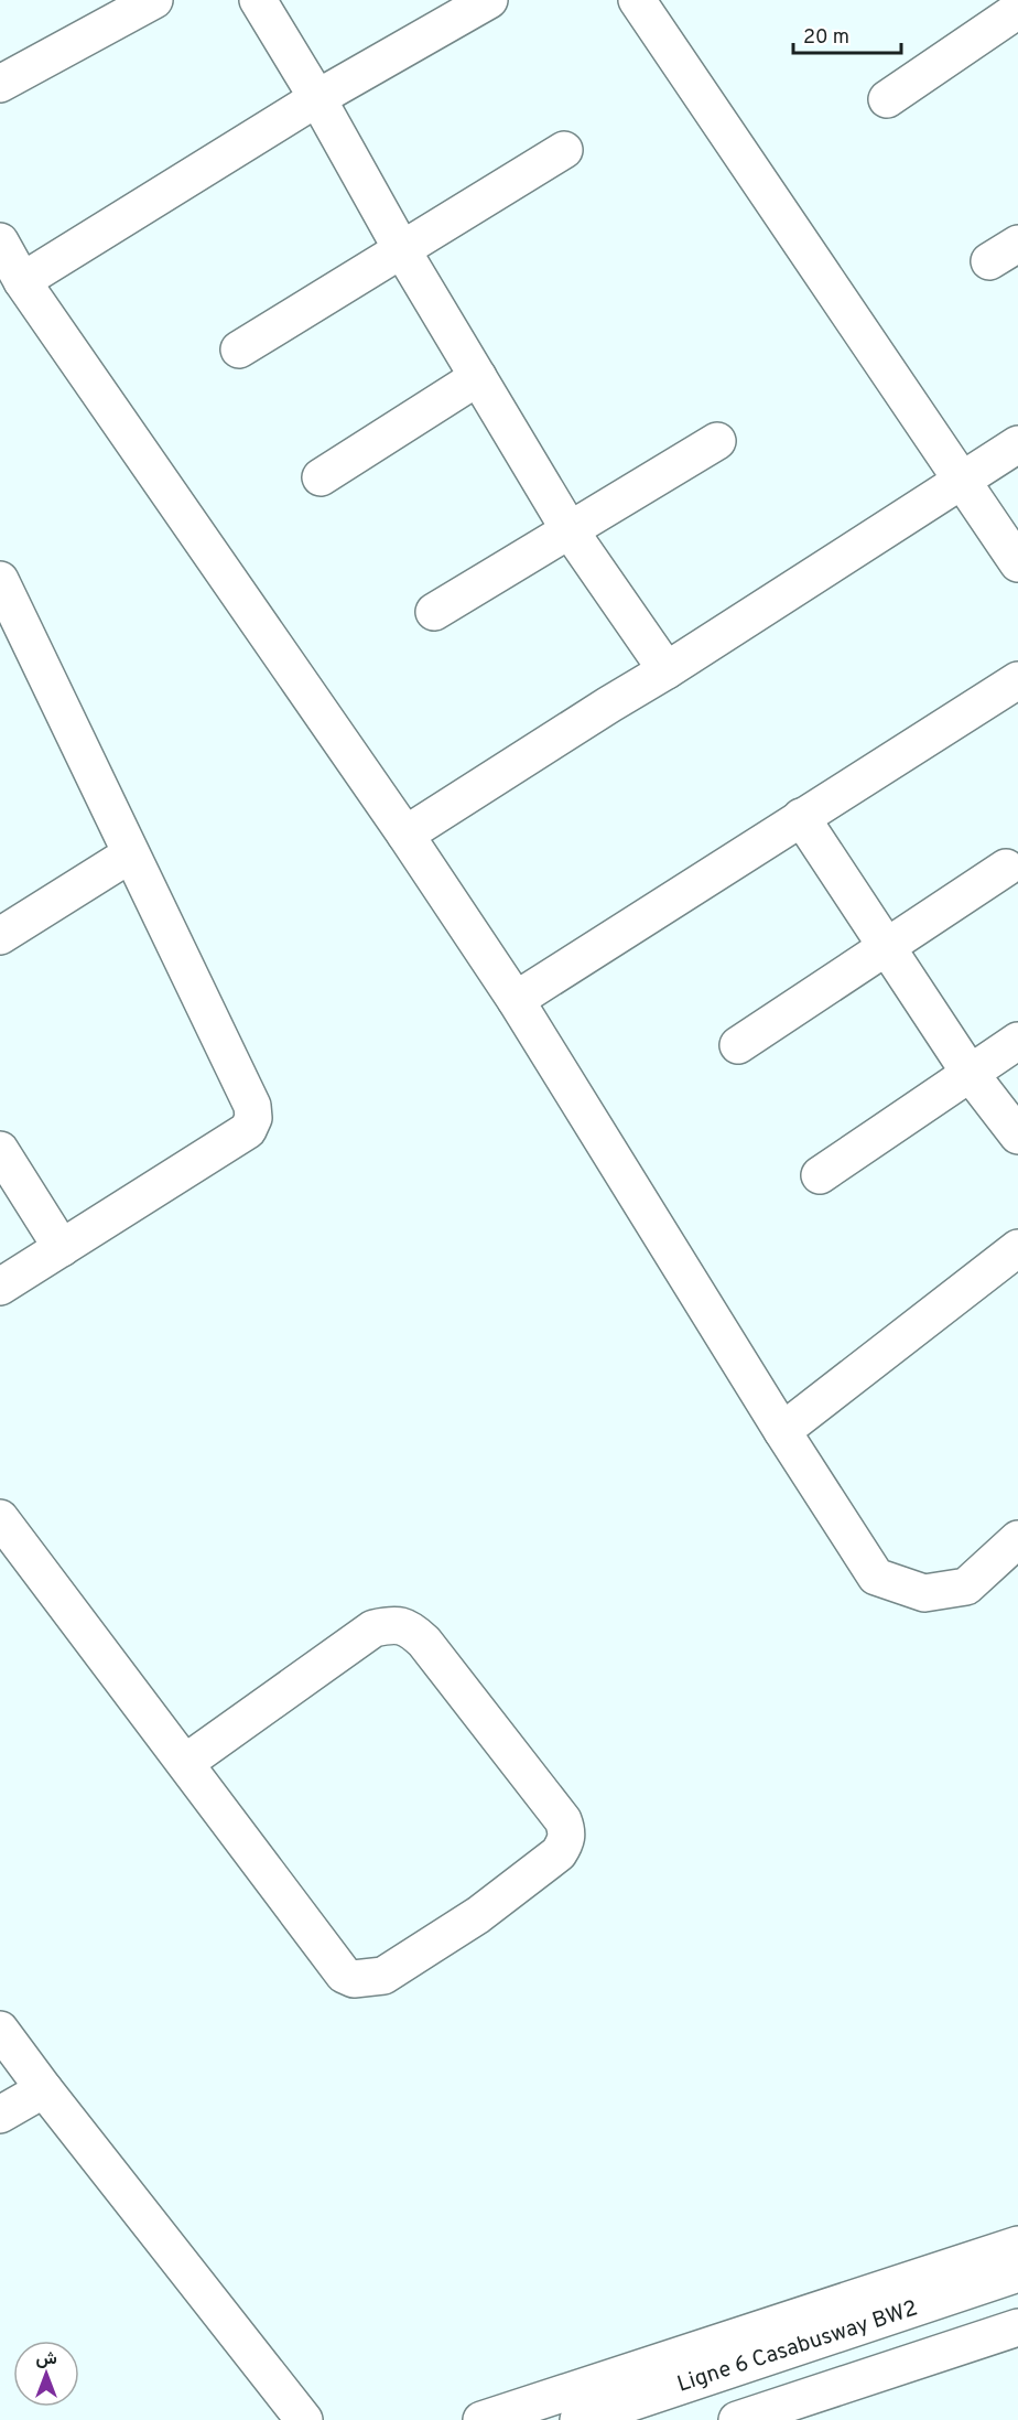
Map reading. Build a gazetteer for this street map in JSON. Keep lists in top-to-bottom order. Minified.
{"streets":{"street":["Ligne 6 Casabusway BW2"]},"scale_bar":"20 m","north":"top"}
